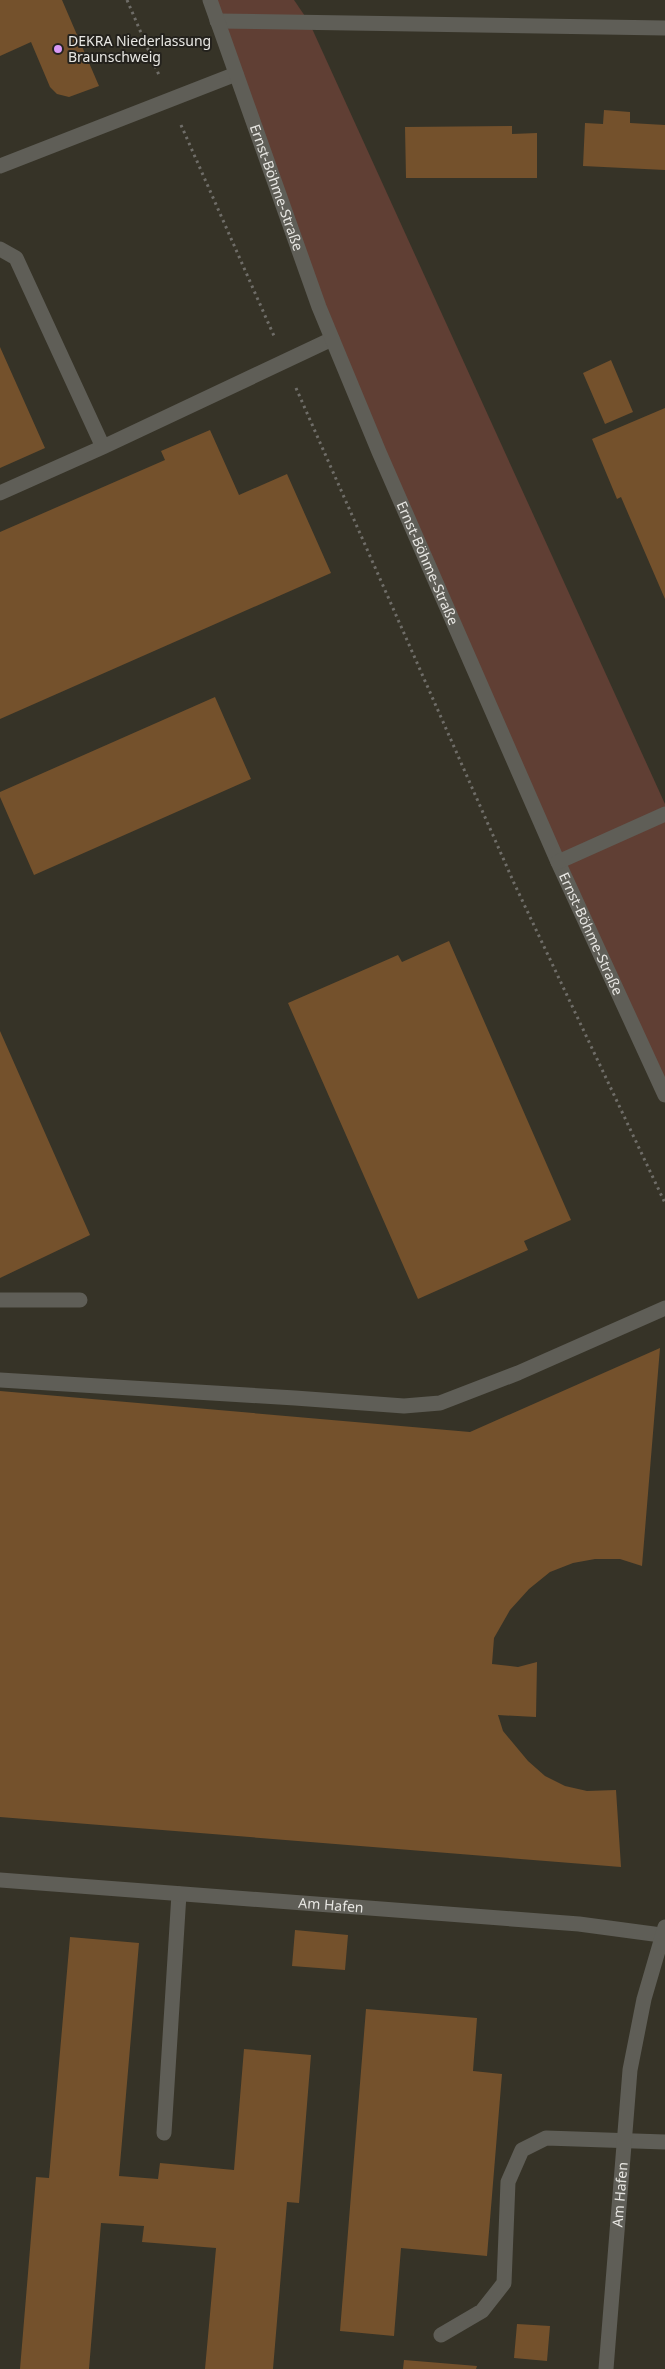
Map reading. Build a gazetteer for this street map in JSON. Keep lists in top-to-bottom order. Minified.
{"streets":{"street":["Ernst-Böhme-Straße","Am Hafen"]},"places":["DEKRA Niederlassung Braunschweig"]}
